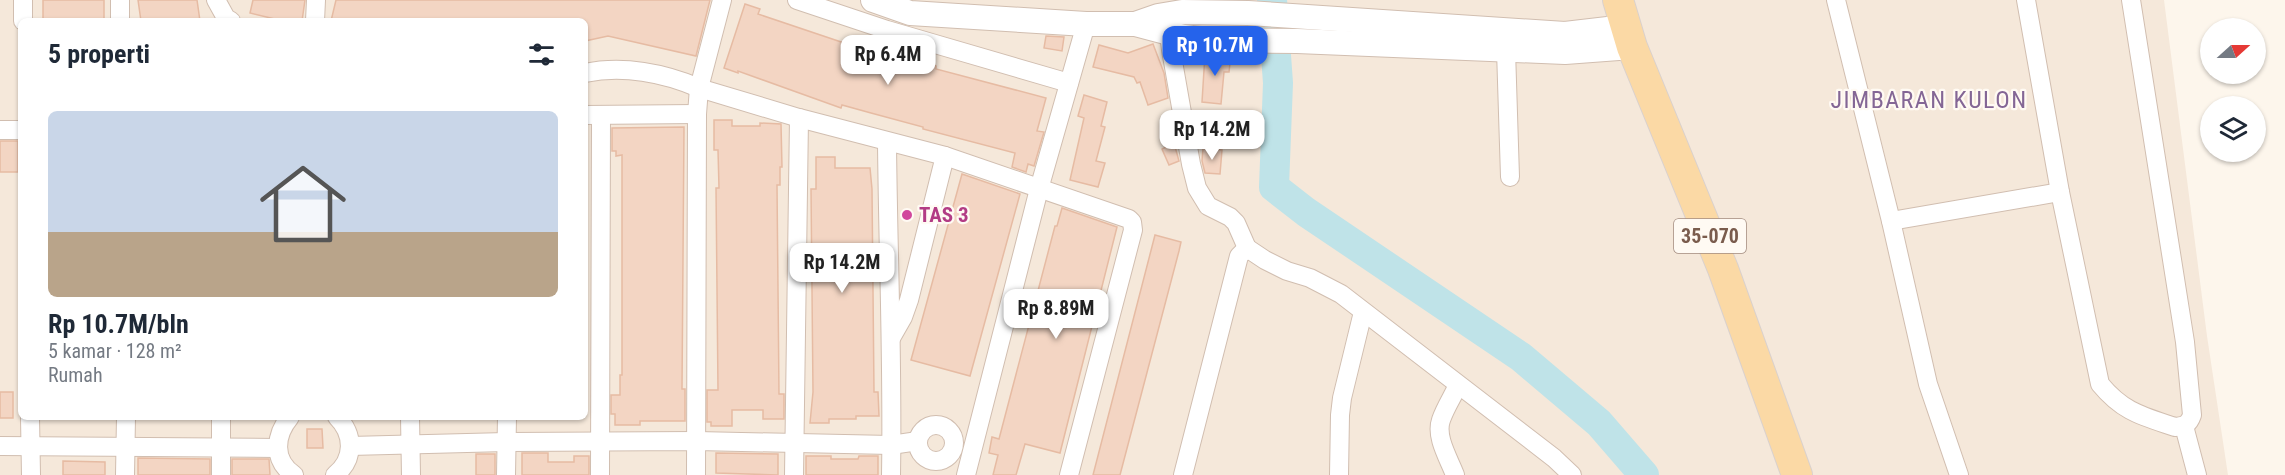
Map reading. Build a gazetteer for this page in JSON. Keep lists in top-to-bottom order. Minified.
{"streets":{"main road":["35-070"]},"districts":["JIMBARAN KULON"],"places":["TAS 3"],"north":"right","page":{"heading":"5 properti","price":["Rp 10.7M","Rp 6.4M","Rp 14.2M","Rp 14.2M","Rp 8.89M"],"list":[{"name":"Rp 10.7M/bln","note":"5 kamar · 128 m² · Rumah"}]}}
